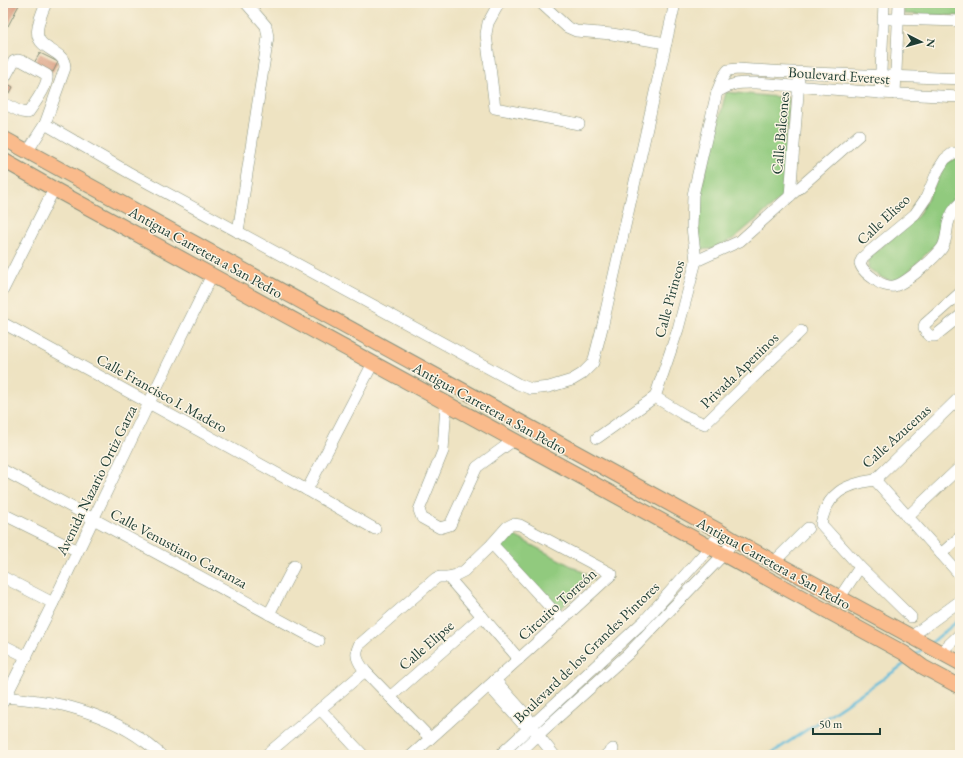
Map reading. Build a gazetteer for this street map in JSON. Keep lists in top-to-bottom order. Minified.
{"streets":{"main road":["Antigua Carretera a San Pedro"],"street":["Boulevard Everest","Calle Balcones","Calle Eliseo","Calle Pirineos","Privada Apeninos","Calle Francisco I. Madero","Calle Azucenas","Avenida Nazario Ortiz Garza","Calle Venustiano Carranza","Circuito Torreón","Calle Elipse","Boulevard de los Grandes Pintores"]},"crossings":[["Boulevard Everest","Calle Balcones"],["Boulevard Everest","Calle Pirineos"],["Antigua Carretera a San Pedro","Avenida Nazario Ortiz Garza"],["Antigua Carretera a San Pedro","Boulevard de los Grandes Pintores"],["Calle Pirineos","Privada Apeninos"],["Calle Francisco I. Madero","Avenida Nazario Ortiz Garza"],["Avenida Nazario Ortiz Garza","Calle Venustiano Carranza"]],"scale_bar":"50 m","north":"right"}
